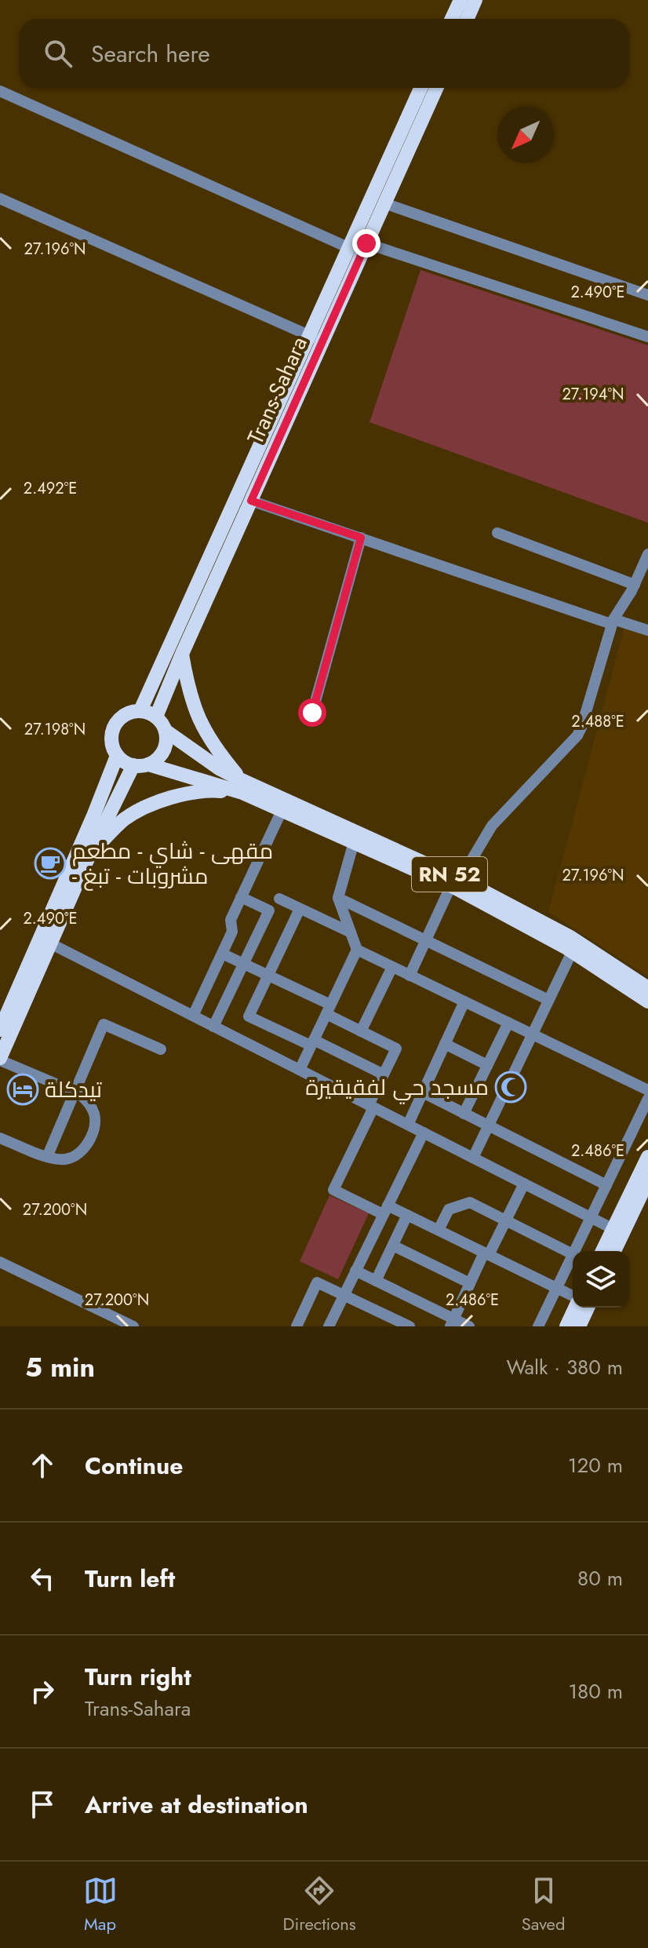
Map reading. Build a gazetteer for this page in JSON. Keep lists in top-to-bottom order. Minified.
{"streets":{"main road":["Trans-Sahara","RN 52"]},"places":{"cafe":["مقهى - شاي - مطعم - مشروبات - تبغ"],"mosque":["مسجد حي لفقيقيرة"],"hotel":["تيدكلة"]},"north":"bottom left","page":{"search":"Search here","heading":["5 min","Walk · 380 m"],"list":[["Continue","120 m"],["Turn left","80 m"],["Turn right","Trans-Sahara","180 m"],"Arrive at destination"],"nav":["Map","Directions","Saved"]},"coordinates":["27.196°N","2.490°E","27.194°N","2.492°E","2.488°E","27.198°N","2.486°E","27.200°N"]}
